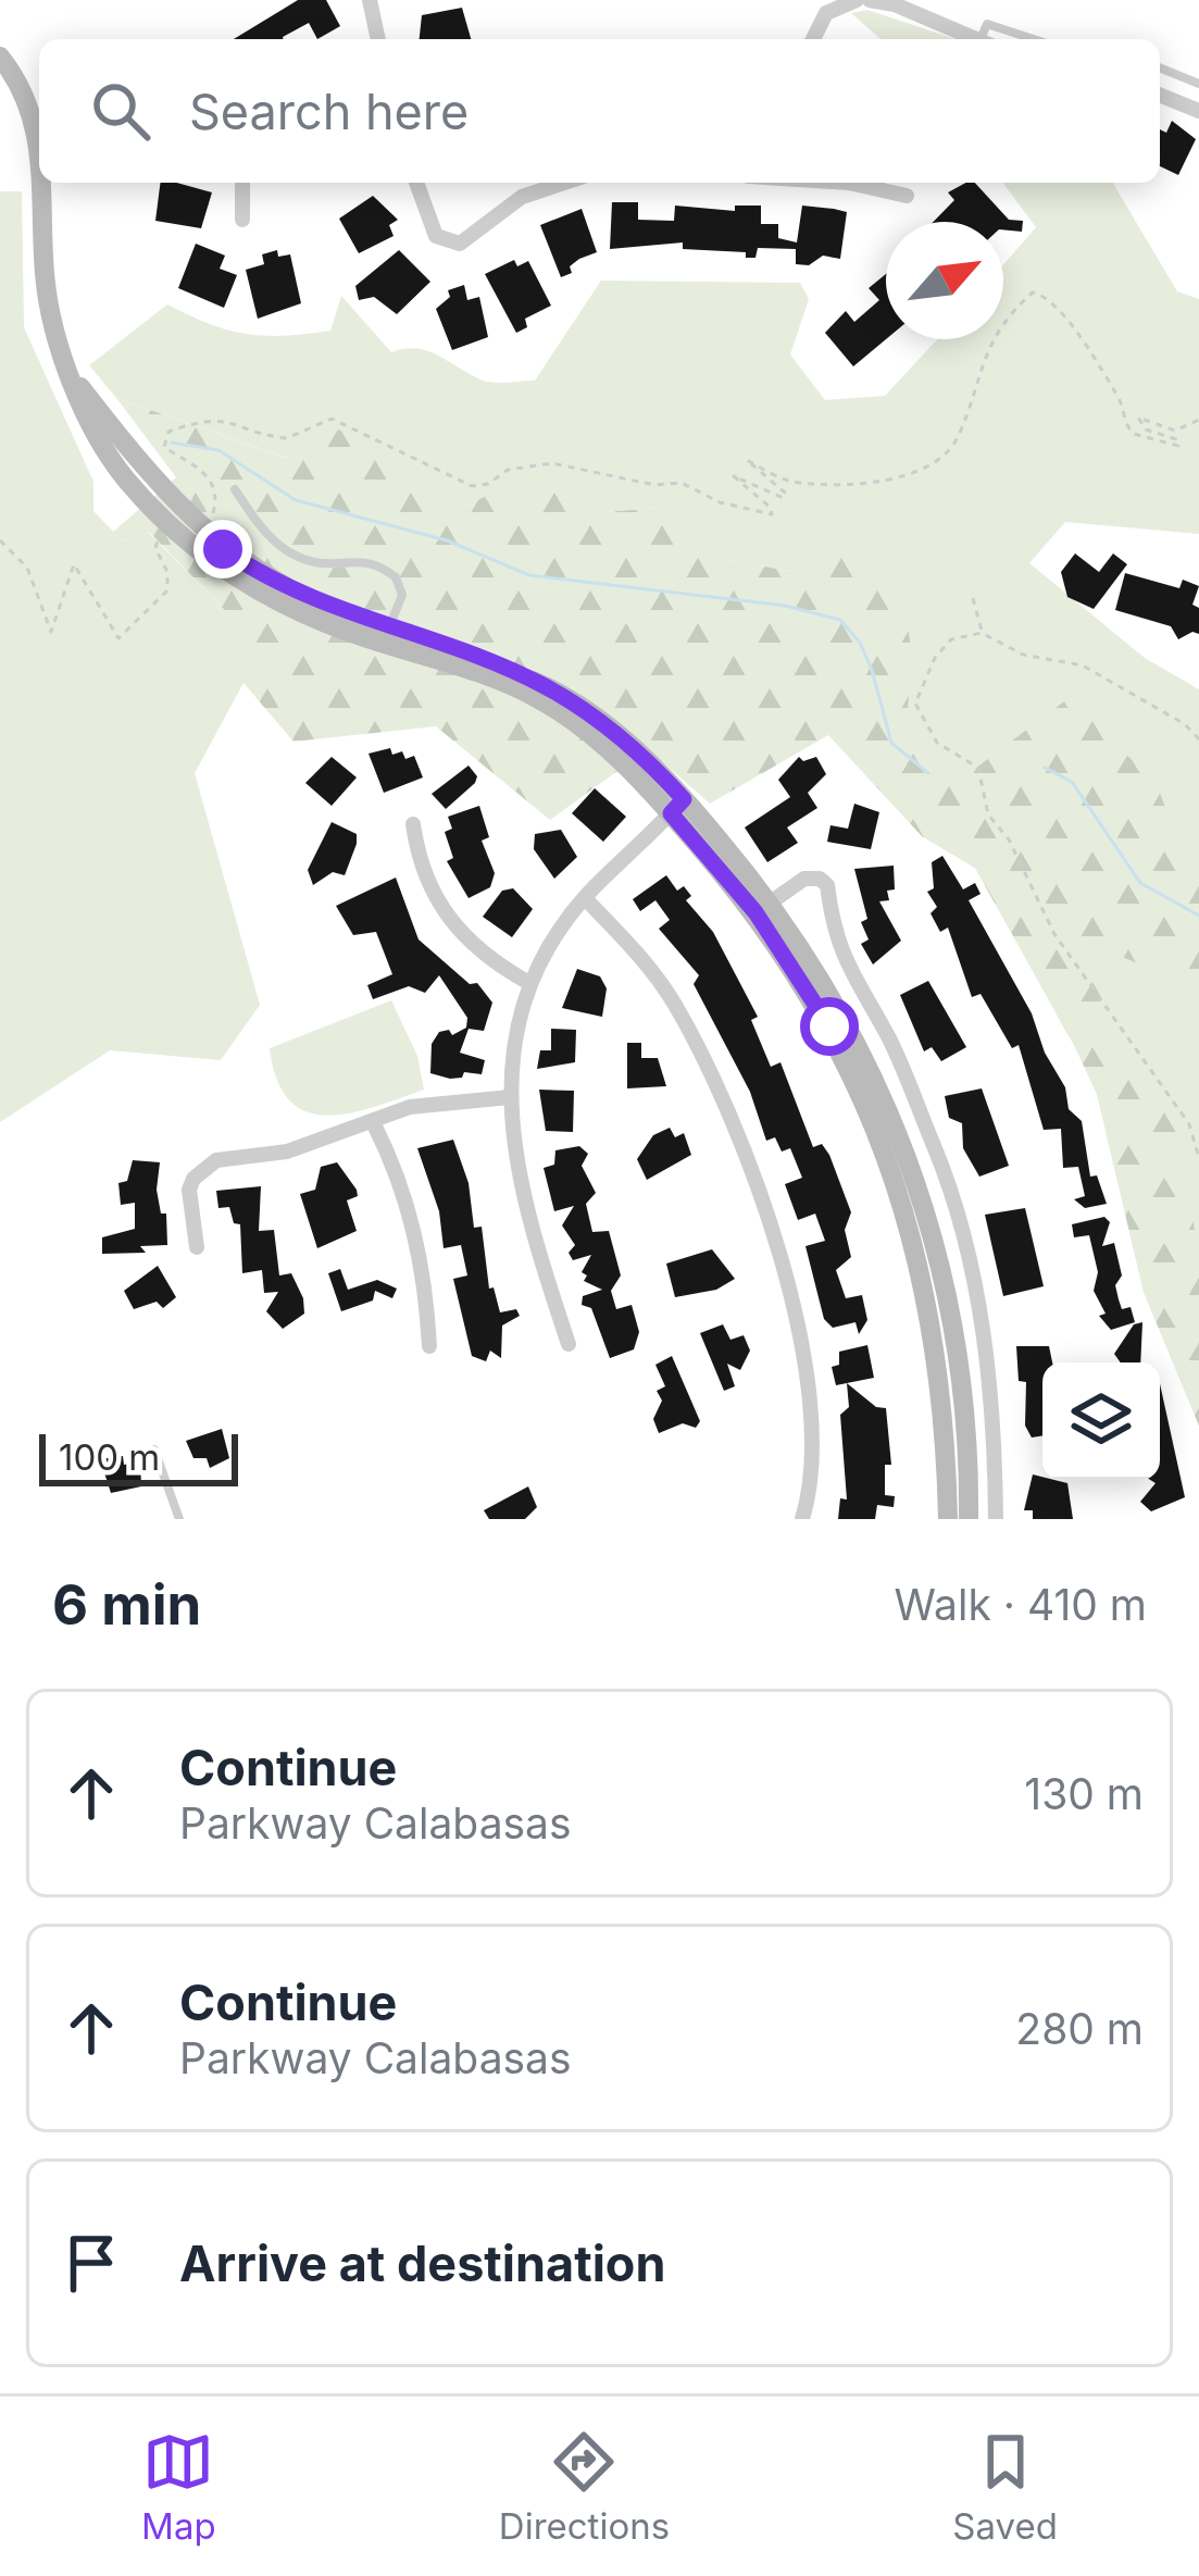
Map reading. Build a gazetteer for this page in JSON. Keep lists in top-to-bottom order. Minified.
{"scale_bar":"100 m","north":"top right","page":{"search":"Search here","scale":"100 m","heading":["6 min","Walk · 410 m"],"list":[["Continue","Parkway Calabasas","130 m"],["Continue","Parkway Calabasas","280 m"],"Arrive at destination"],"nav":["Map","Directions","Saved"]}}
